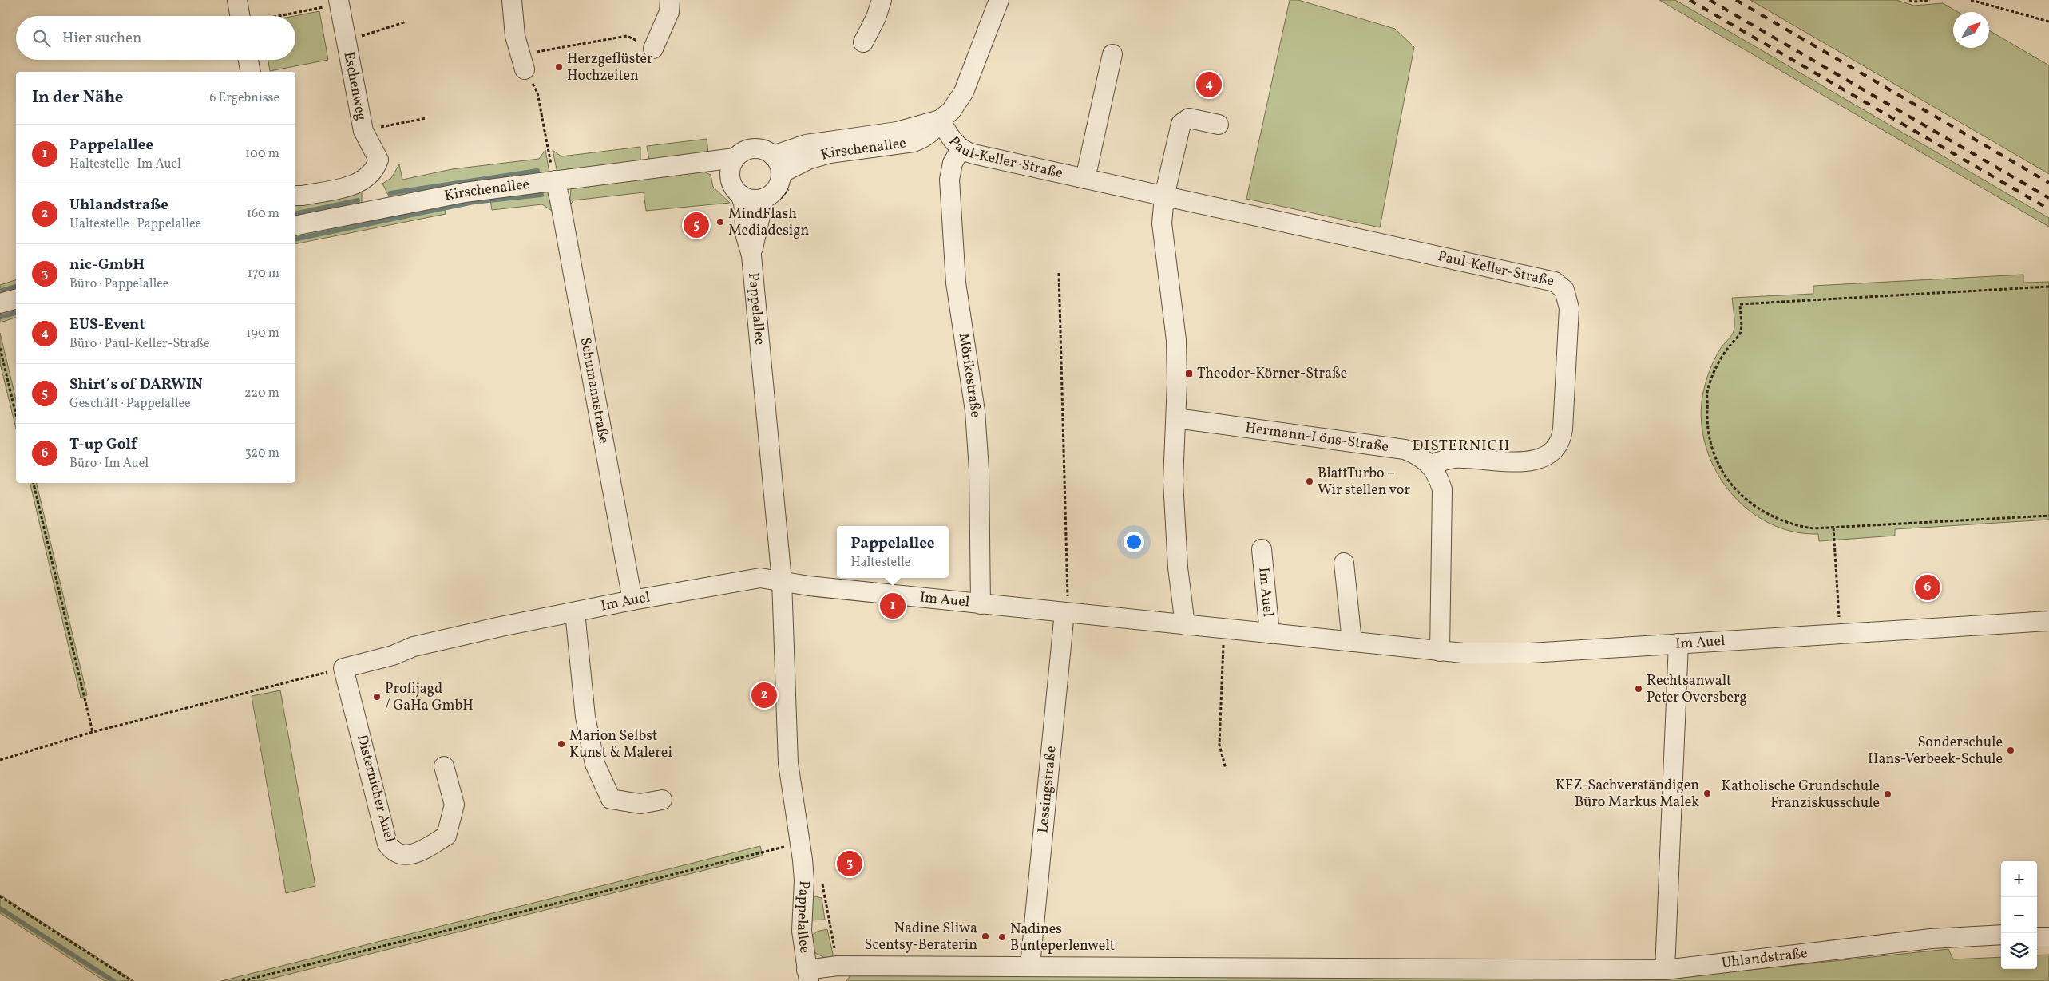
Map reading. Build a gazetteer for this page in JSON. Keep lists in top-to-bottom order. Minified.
{"streets":{"street":["Eschenweg","Kirschenallee","Paul-Keller-Straße","Pappelallee","Mörikestraße","Schumannstraße","Hermann-Löns-Straße","Im Auel","Disternicher Auel","Lessingstraße","Uhlandstraße"]},"crossings":[["Kirschenallee","Paul-Keller-Straße"],["Kirschenallee","Pappelallee"],["Kirschenallee","Schumannstraße"],["Paul-Keller-Straße","Mörikestraße"],["Paul-Keller-Straße","Hermann-Löns-Straße"],["Pappelallee","Im Auel"],["Pappelallee","Uhlandstraße"],["Mörikestraße","Im Auel"],["Schumannstraße","Im Auel"],["Hermann-Löns-Straße","Im Auel"],["Im Auel","Disternicher Auel"],["Im Auel","Lessingstraße"],["Lessingstraße","Uhlandstraße"]],"districts":["DISTERNICH"],"places":{"other":["Herzgeflüster Hochzeiten","MindFlash Mediadesign","BlattTurbo – Wir stellen vor","Rechtsanwalt Peter Oversberg","Profijagd / GaHa GmbH","Marion Selbst Kunst & Malerei","Sonderschule Hans-Verbeek-Schule","KFZ-Sachverständigen Büro Markus Malek","Katholische Grundschule Franziskusschule","Nadine Sliwa Scentsy-Beraterin","Nadines Bunteperlenwelt"],"transit":["Theodor-Körner-Straße"]},"north":"top right","page":{"search":"Hier suchen","pins":["4","5","6","1","2","3"],"heading":["In der Nähe","6 Ergebnisse"],"list":[{"mark":"1","name":"Pappelallee","note":"Haltestelle · Im Auel","value":"100 m"},{"mark":"2","name":"Uhlandstraße","note":"Haltestelle · Pappelallee","value":"160 m"},{"mark":"3","name":"nic-GmbH","note":"Büro · Pappelallee","value":"170 m"},{"mark":"4","name":"EUS-Event","note":"Büro · Paul-Keller-Straße","value":"190 m"},{"mark":"5","name":"Shirt´s of DARWIN","note":"Geschäft · Pappelallee","value":"220 m"},{"mark":"6","name":"T-up Golf","note":"Büro · Im Auel","value":"320 m"}],"popup":["Pappelallee","Haltestelle"],"map_buttons":["+","−"]}}
